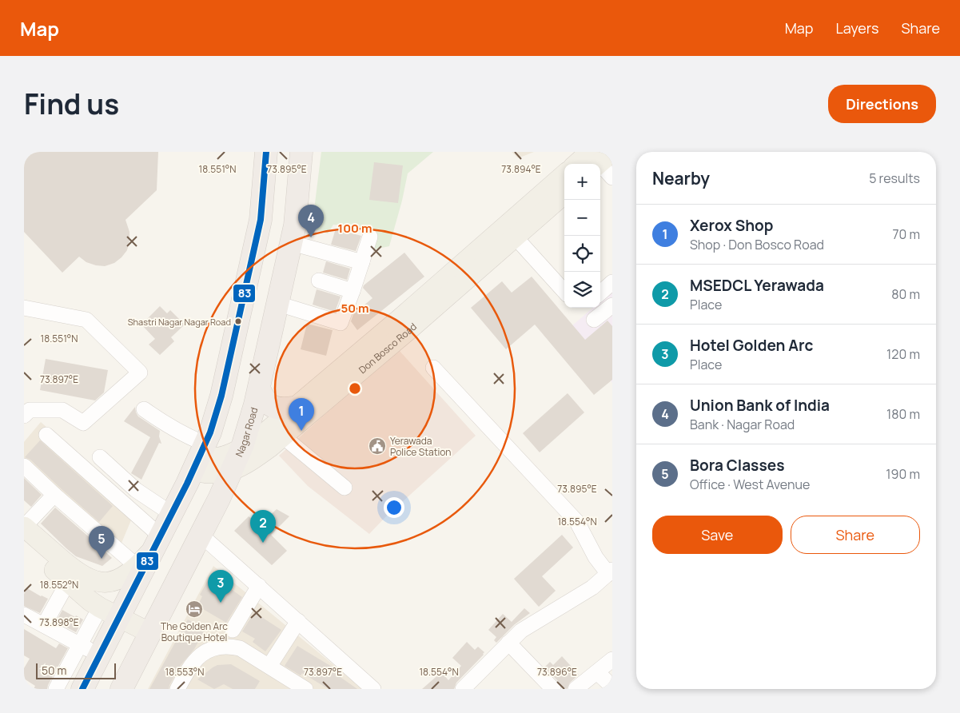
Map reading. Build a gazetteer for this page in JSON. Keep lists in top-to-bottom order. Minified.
{"streets":{"highway":["Nagar Road"],"main road":["Don Bosco Road"]},"crossings":[["Don Bosco Road","Nagar Road"]],"places":{"other":["Shastri Nagar Nagar Road"],"public building":["Yerawada Police Station"],"hotel":["The Golden Arc Boutique Hotel"]},"lines":["transit line 83"],"scale_bar":"50 m","page":{"header":"Map","nav":["Map","Layers","Share"],"title":"Find us","buttons":["Directions",["Save","Share"]],"heading":["Nearby","5 results"],"map_buttons":["+","−"],"list":[{"mark":"1","name":"Xerox Shop","note":"Shop · Don Bosco Road","value":"70 m"},{"mark":"2","name":"MSEDCL Yerawada","note":"Place","value":"80 m"},{"mark":"3","name":"Hotel Golden Arc","note":"Place","value":"120 m"},{"mark":"4","name":"Union Bank of India","note":"Bank · Nagar Road","value":"180 m"},{"mark":"5","name":"Bora Classes","note":"Office · West Avenue","value":"190 m"}],"pins":["4","1","2","5","3"],"scale":"50 m"},"coordinates":["18.551°N","73.895°E","73.894°E","73.897°E","18.554°N","18.552°N","73.898°E","73.896°E","18.553°N"],"rings":["100 m","50 m"]}
